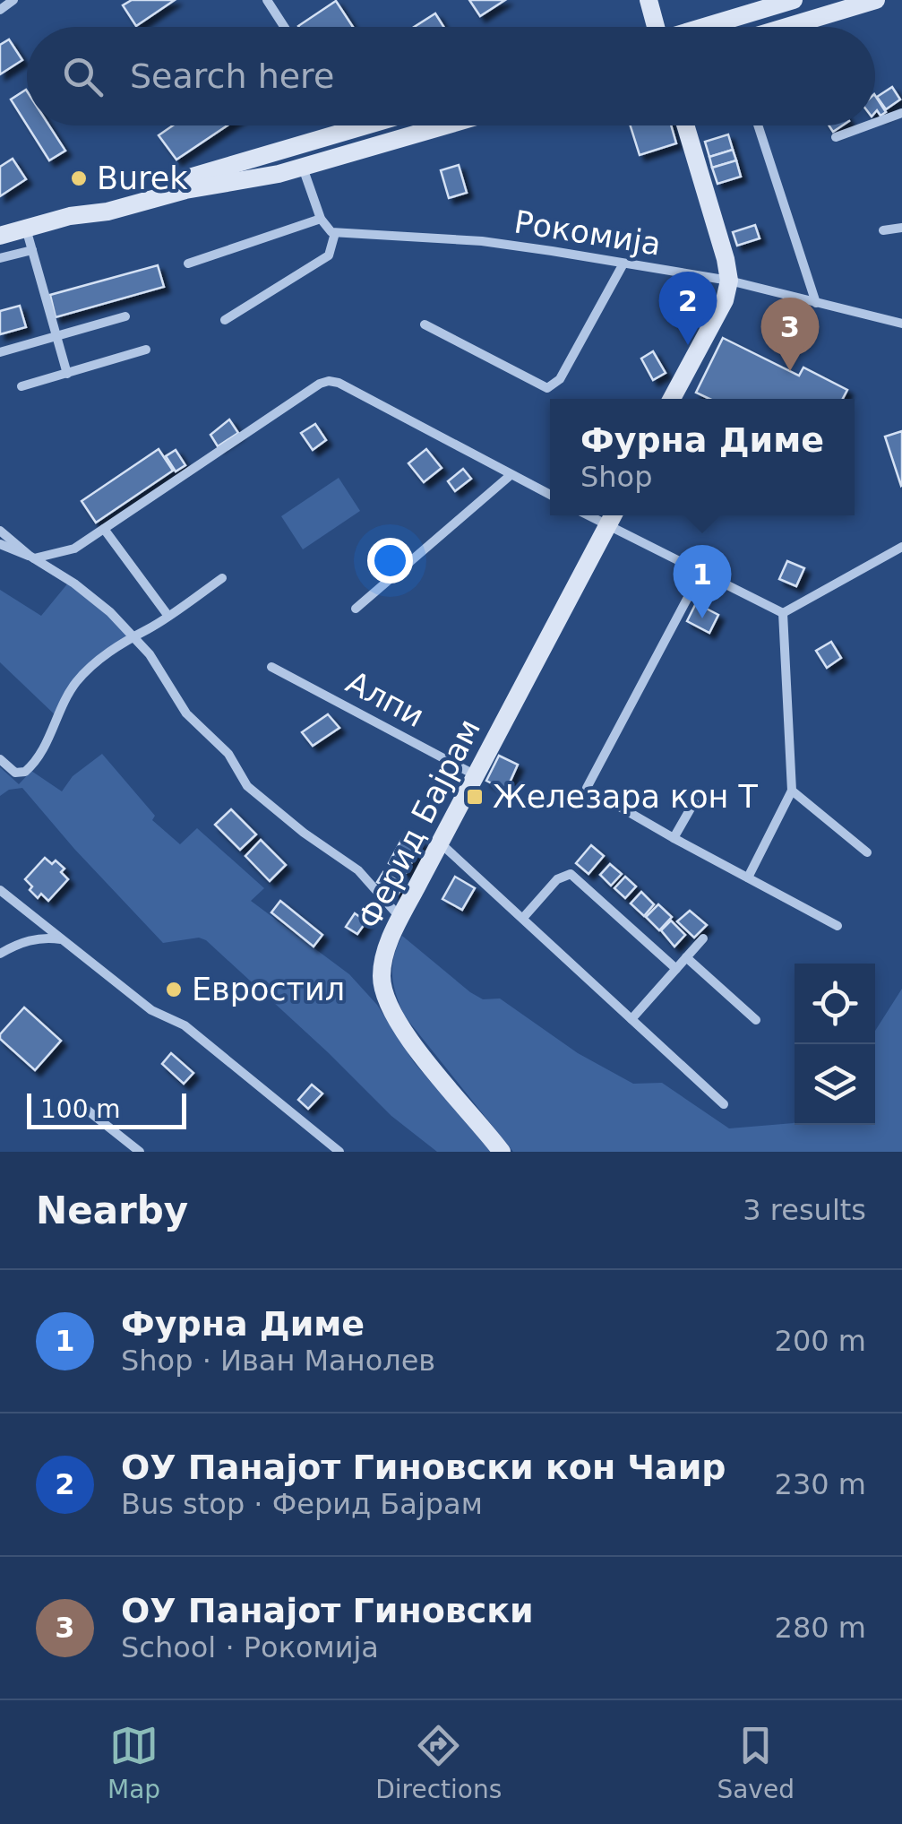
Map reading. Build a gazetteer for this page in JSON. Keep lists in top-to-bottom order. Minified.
{"streets":{"street":["Рокомија","Алпи","Ферид Бајрам"]},"crossings":[["Алпи","Ферид Бајрам"]],"places":{"other":["Burek","Евростил"],"transit":["Железара кон Т"]},"scale_bar":"100 m","page":{"search":"Search here","pins":["2","3","1"],"popup":["Фурна Диме","Shop"],"scale":"100 m","heading":["Nearby","3 results"],"list":[{"mark":"1","name":"Фурна Диме","note":"Shop · Иван Манолев","value":"200 m"},{"mark":"2","name":"ОУ Панајот Гиновски кон Чаир","note":"Bus stop · Ферид Бајрам","value":"230 m"},{"mark":"3","name":"ОУ Панајот Гиновски","note":"School · Рокомија","value":"280 m"}],"nav":["Map","Directions","Saved"]}}
